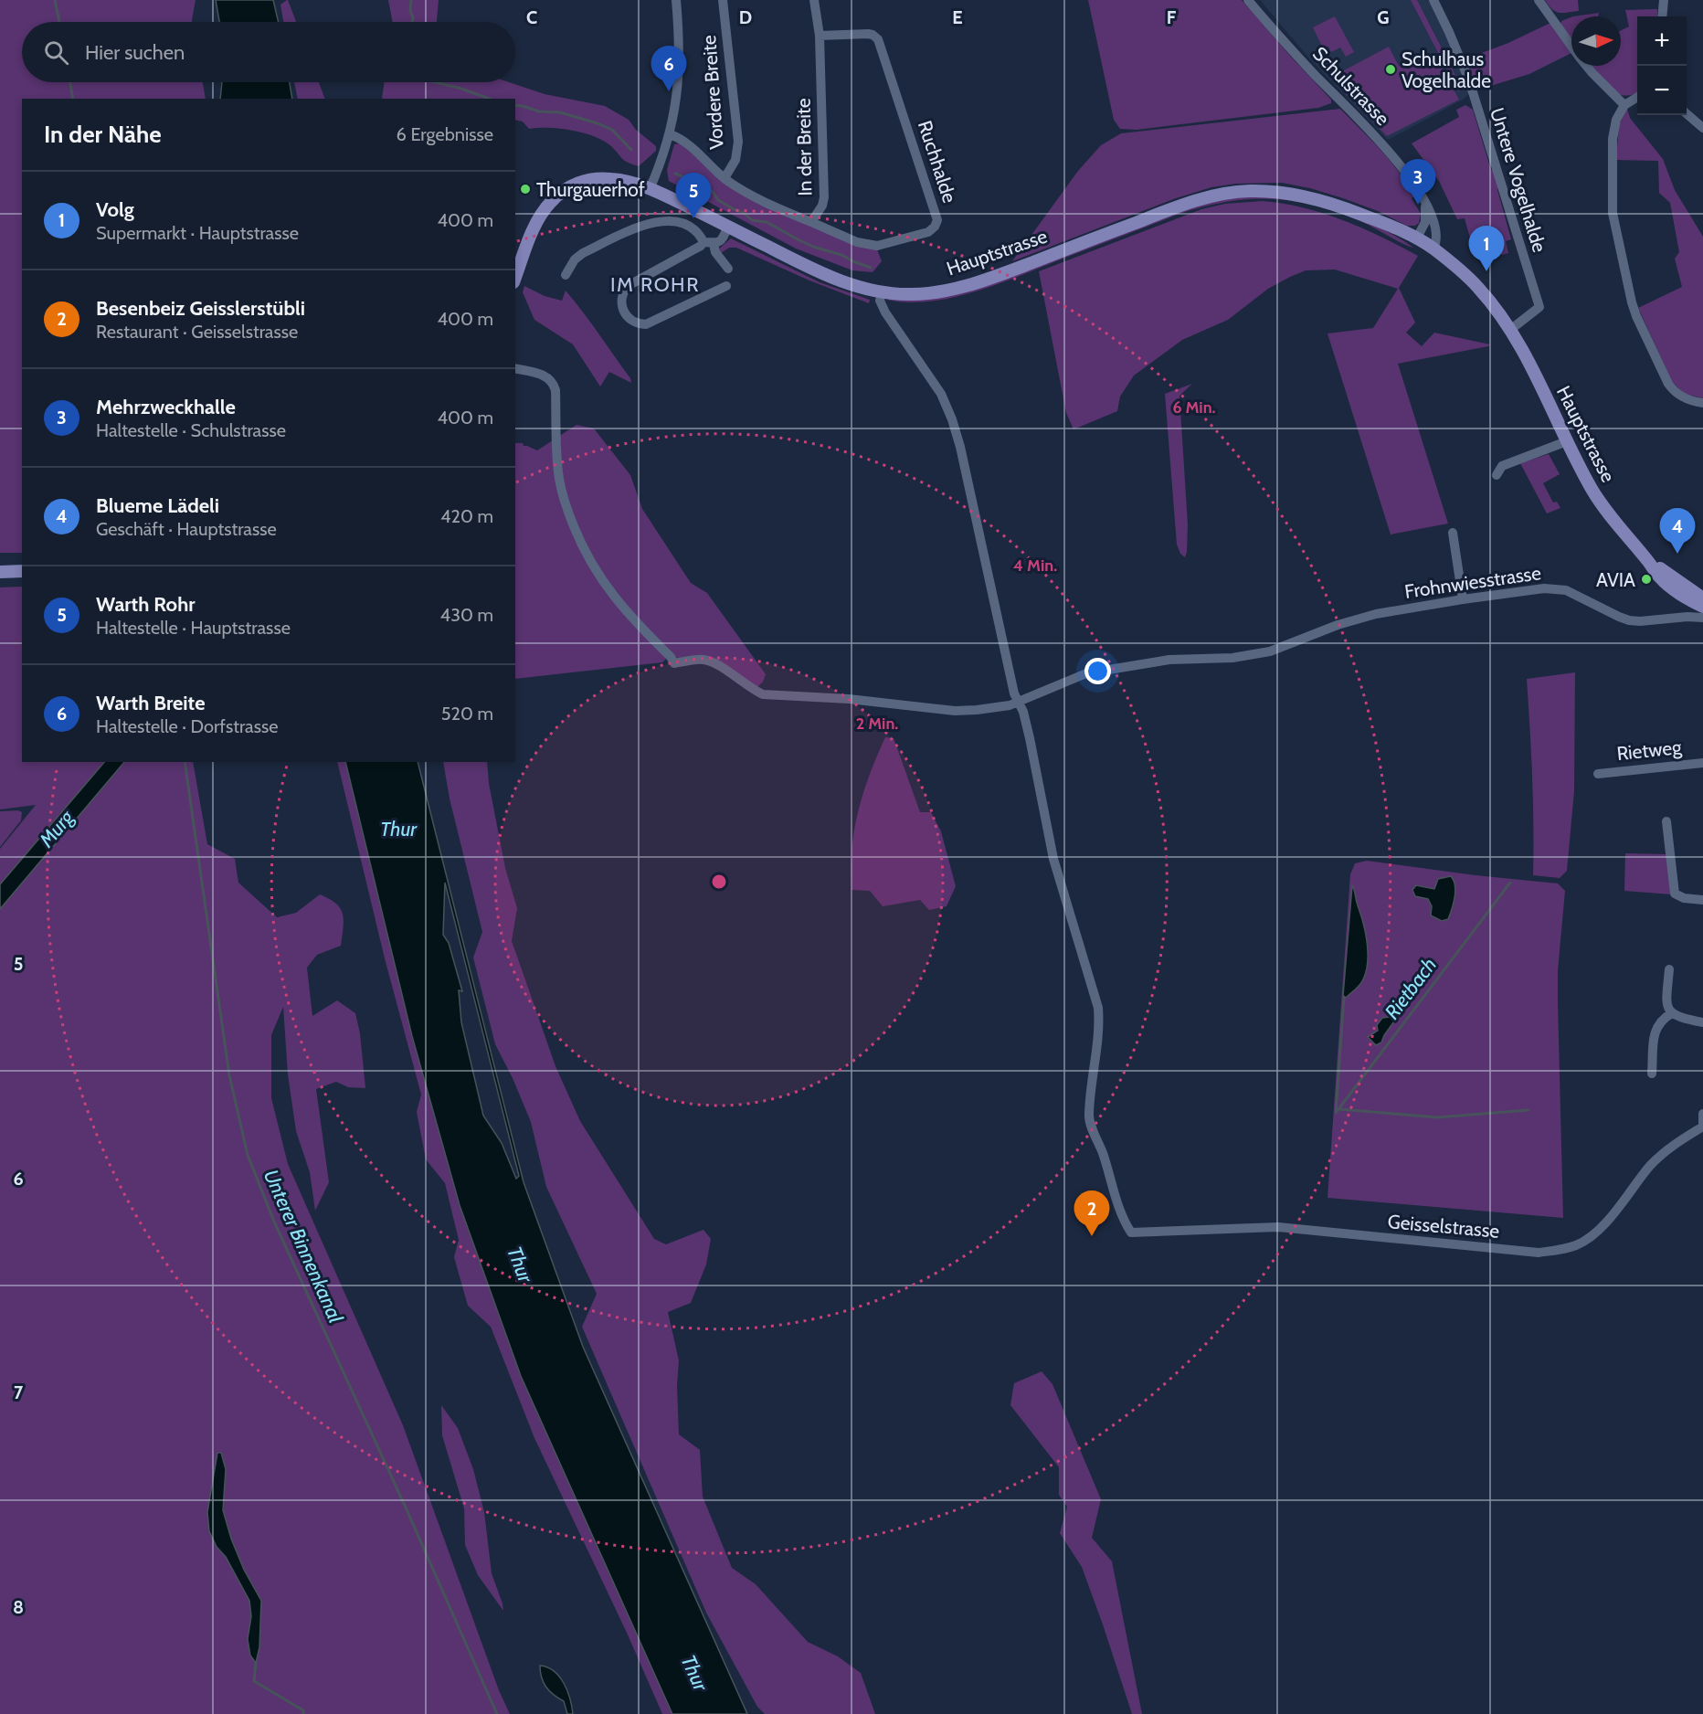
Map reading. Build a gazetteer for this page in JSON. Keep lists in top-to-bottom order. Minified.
{"streets":{"main road":["Hauptstrasse"],"street":["Schulstrasse","Vordere Breite","In der Breite","Ruchhalde","Untere Vogelhalde","Frohnwiesstrasse","Rietweg","Geisselstrasse"]},"crossings":[["Schulstrasse","Hauptstrasse"],["Vordere Breite","In der Breite"],["In der Breite","Ruchhalde"],["Untere Vogelhalde","Hauptstrasse"],["Frohnwiesstrasse","Geisselstrasse"]],"districts":["IM ROHR"],"water":["Murg","Thur","Rietbach","Unterer Binnenkanal"],"places":["Schulhaus Vogelhalde","Thurgauerhof","AVIA"],"north":"right","page":{"map_buttons":["+","−"],"search":"Hier suchen","pins":["6","3","5","1","4","2"],"heading":["In der Nähe","6 Ergebnisse"],"list":[{"mark":"1","name":"Volg","note":"Supermarkt · Hauptstrasse","value":"400 m"},{"mark":"2","name":"Besenbeiz Geisslerstübli","note":"Restaurant · Geisselstrasse","value":"400 m"},{"mark":"3","name":"Mehrzweckhalle","note":"Haltestelle · Schulstrasse","value":"400 m"},{"mark":"4","name":"Blueme Lädeli","note":"Geschäft · Hauptstrasse","value":"420 m"},{"mark":"5","name":"Warth Rohr","note":"Haltestelle · Hauptstrasse","value":"430 m"},{"mark":"6","name":"Warth Breite","note":"Haltestelle · Dorfstrasse","value":"520 m"}]},"grid":{"columns":["C","D","E","F","G"],"rows":["5","6","7","8"]},"rings":["6 Min.","4 Min.","2 Min."]}
